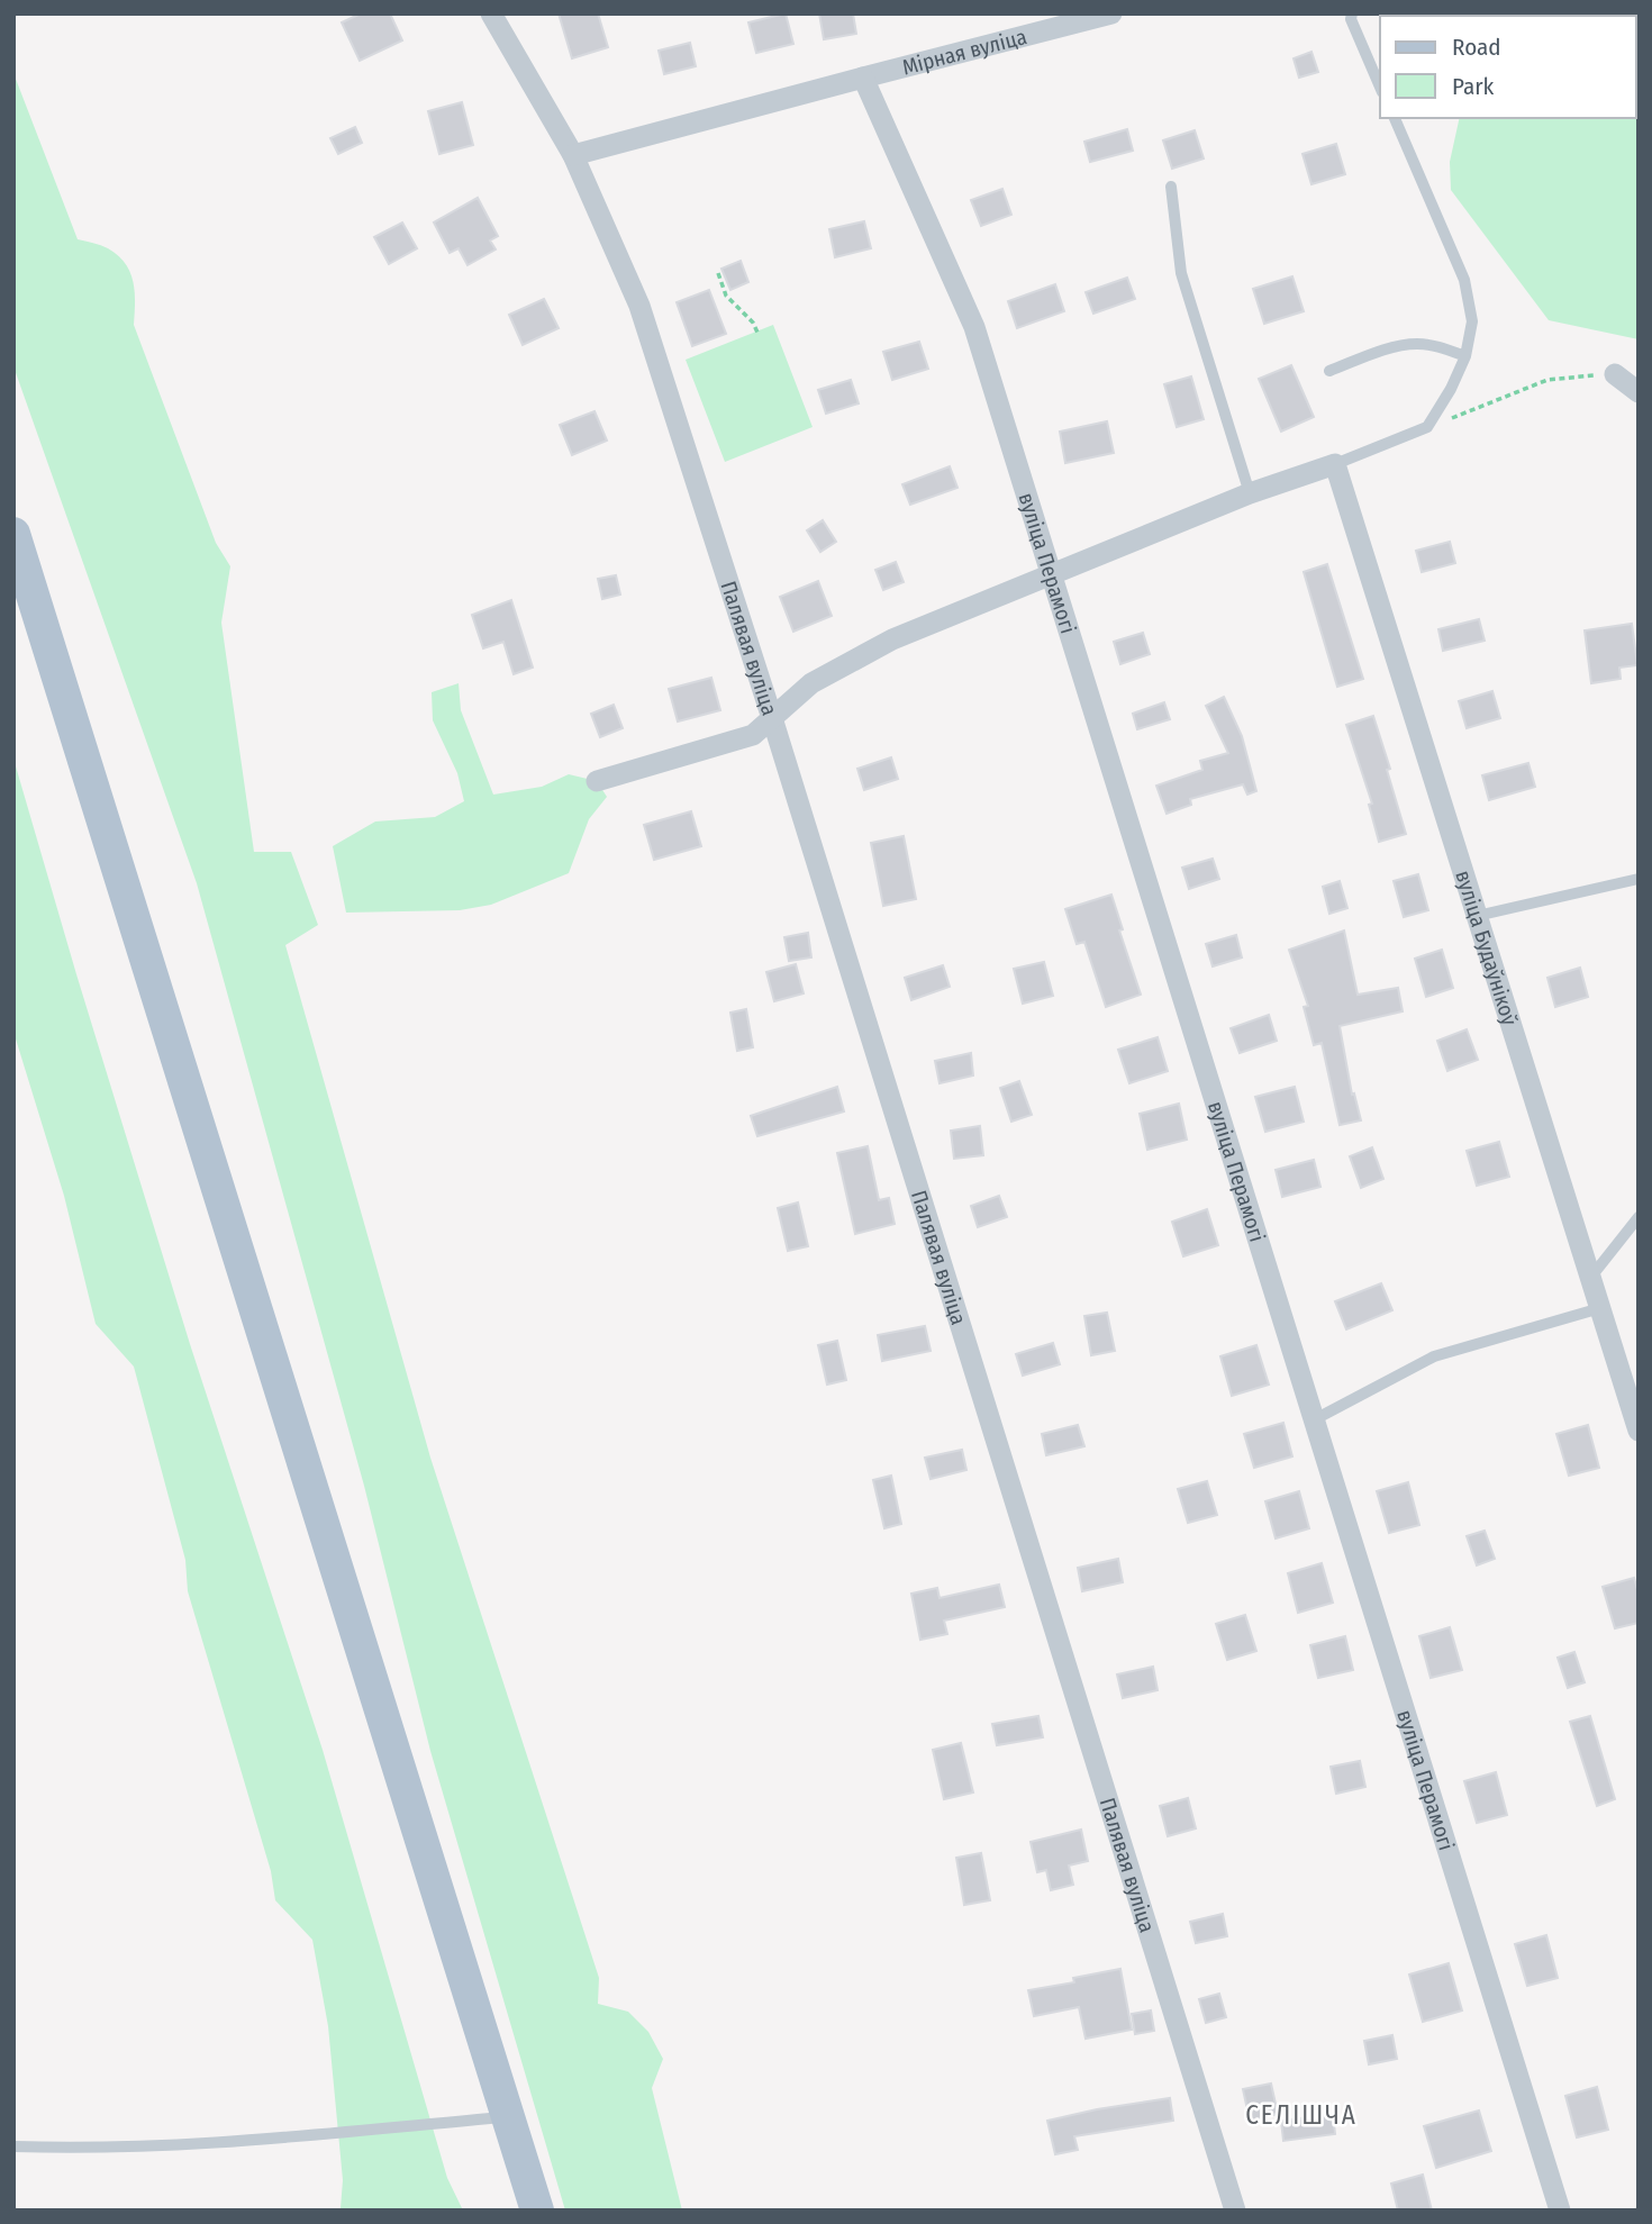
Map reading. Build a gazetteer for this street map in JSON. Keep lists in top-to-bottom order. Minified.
{"streets":{"street":["Мірная вуліца","вуліца Перамогі","Палявая вуліца","вуліца Будаўнікоў"]},"crossings":[["Мірная вуліца","вуліца Перамогі"],["Мірная вуліца","Палявая вуліца"]],"districts":["СЕЛІШЧА"],"legend":["Road","Park"]}
